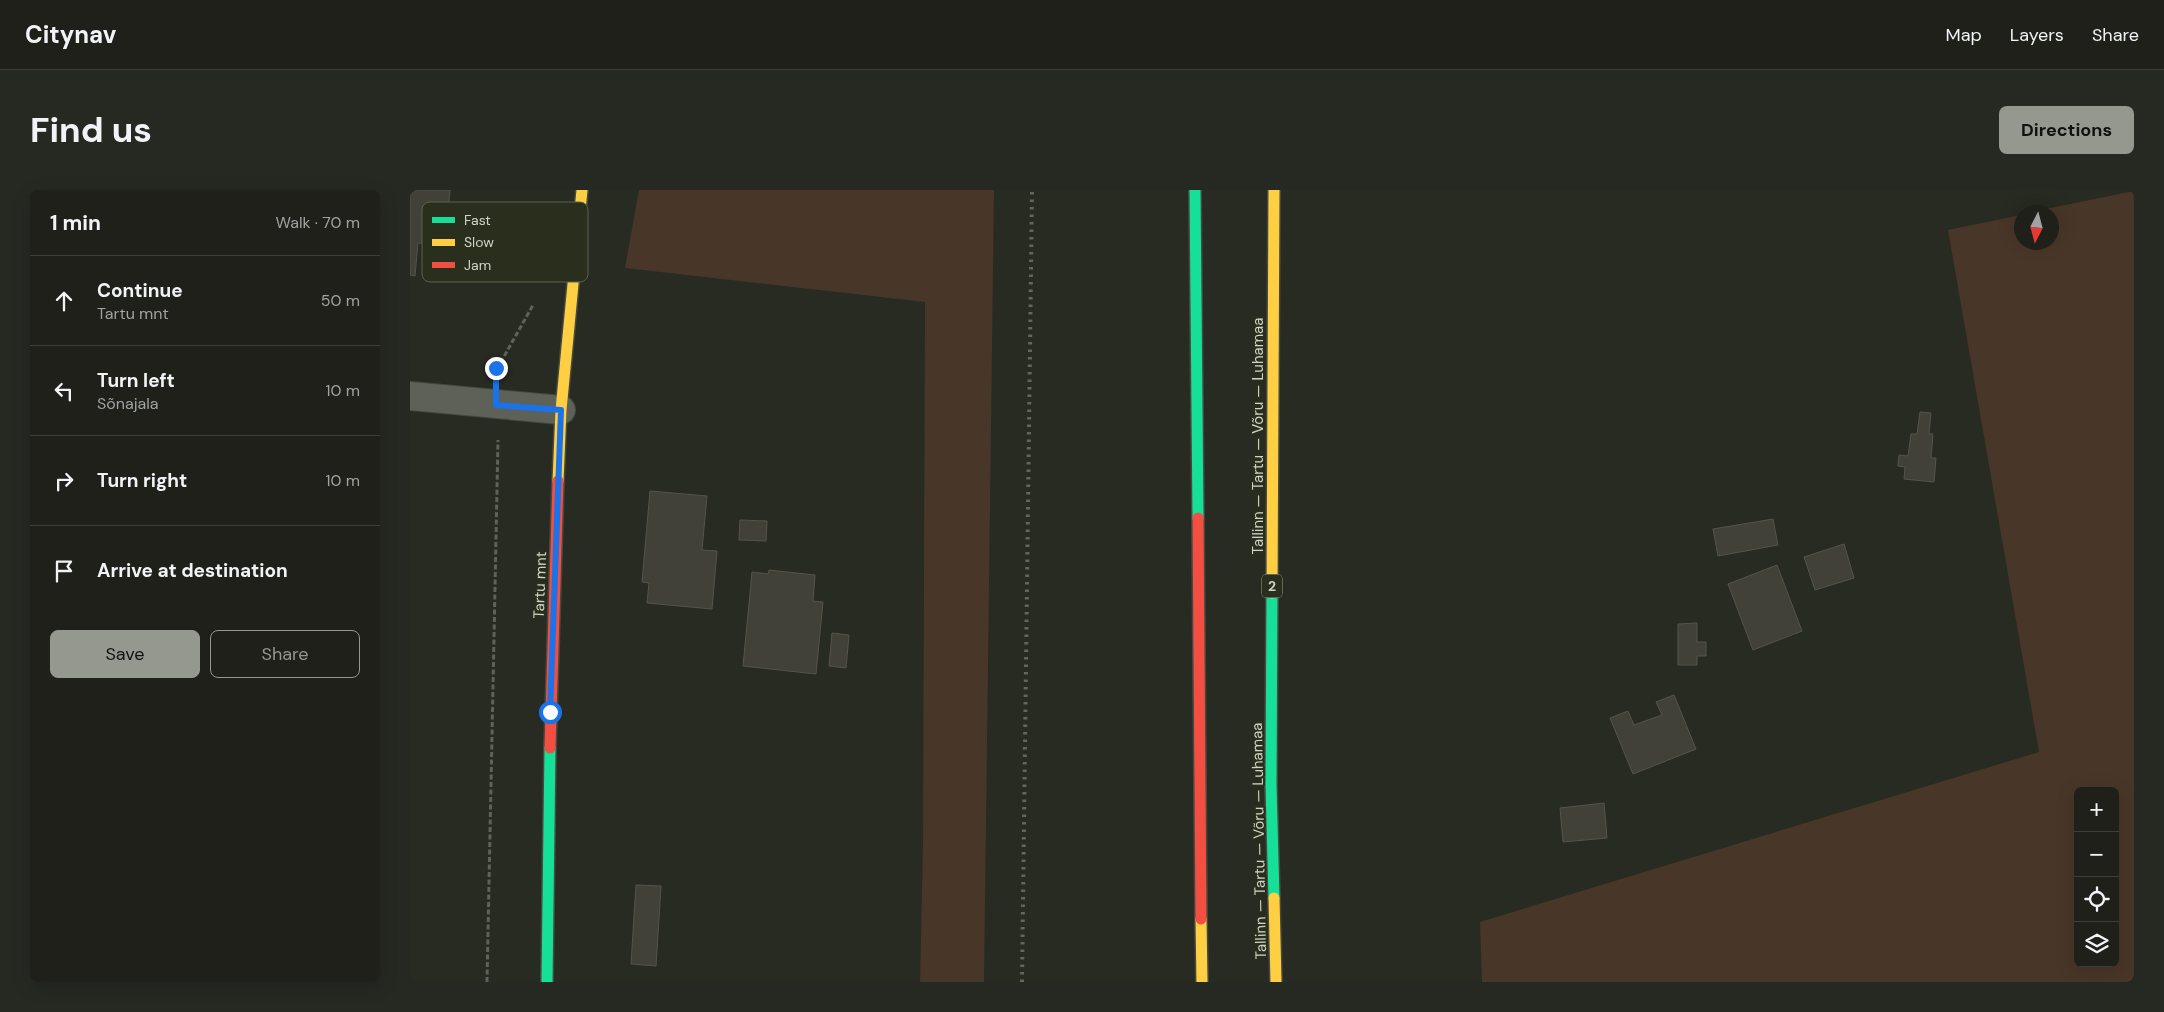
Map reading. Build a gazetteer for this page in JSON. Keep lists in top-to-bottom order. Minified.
{"streets":{"main road":["Tallinn — Tartu — Võru — Luhamaa","Tartu mnt","2"]},"legend":["Fast","Slow","Jam"],"north":"bottom","page":{"header":"Citynav","nav":["Map","Layers","Share"],"buttons":["Directions",["Save","Share"]],"title":"Find us","heading":["1 min","Walk · 70 m"],"list":[["Continue","Tartu mnt","50 m"],["Turn left","Sõnajala","10 m"],["Turn right","10 m"],"Arrive at destination"],"map_buttons":["+","−"]}}
